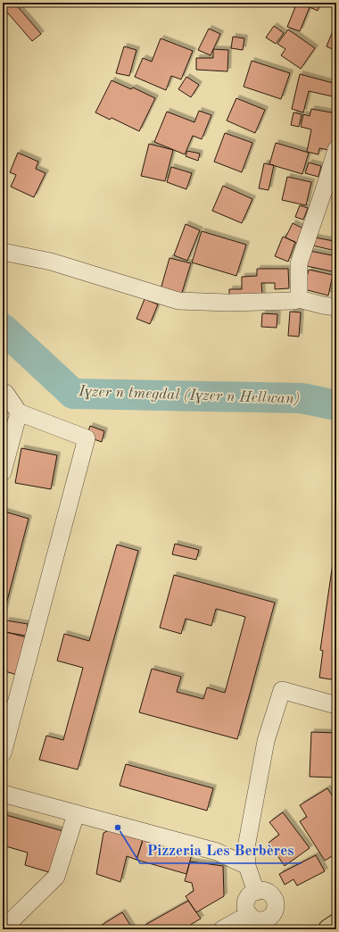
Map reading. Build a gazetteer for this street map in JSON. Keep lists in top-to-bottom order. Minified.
{"water":["Iɣzer n tmegdal (Iɣzer n Hellwan)"],"places":["Pizzeria Les Berbères"]}
